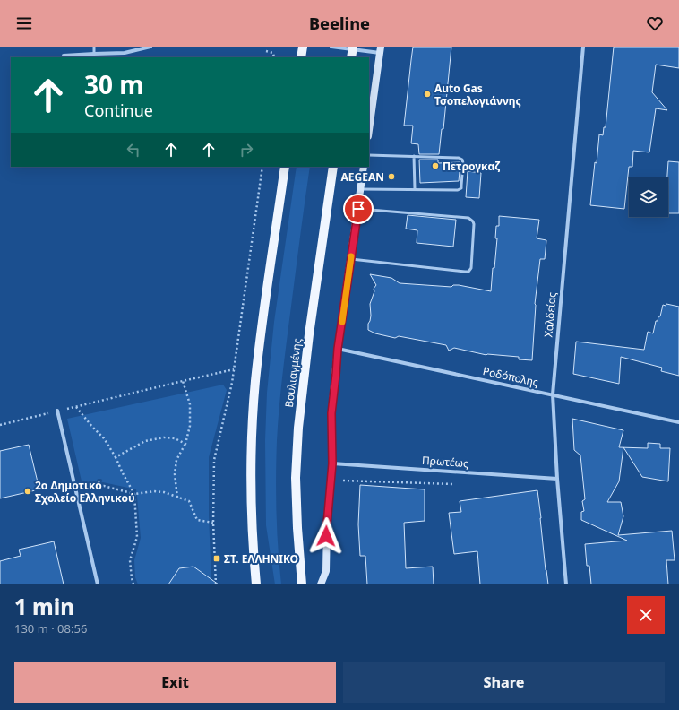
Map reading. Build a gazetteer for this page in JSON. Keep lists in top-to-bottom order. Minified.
{"streets":{"main road":["Βουλιαγμένης"],"street":["Χαλδείας","Ροδόπολης","Πρωτέως"]},"crossings":[["Χαλδείας","Ροδόπολης"],["Χαλδείας","Πρωτέως"]],"places":{"other":["Auto Gas Τσοπελογιάννης","Πετρογκαζ","AEGEAN","2ο Δημοτικό Σχολείο Ελληνικού"],"transit":["ΣΤ. ΕΛΛΗΝΙΚΟ"]},"page":{"header":"Beeline","turn":["30 m","Continue"],"heading":["1 min","130 m · 08:56"],"buttons":["Exit","Share"]}}
